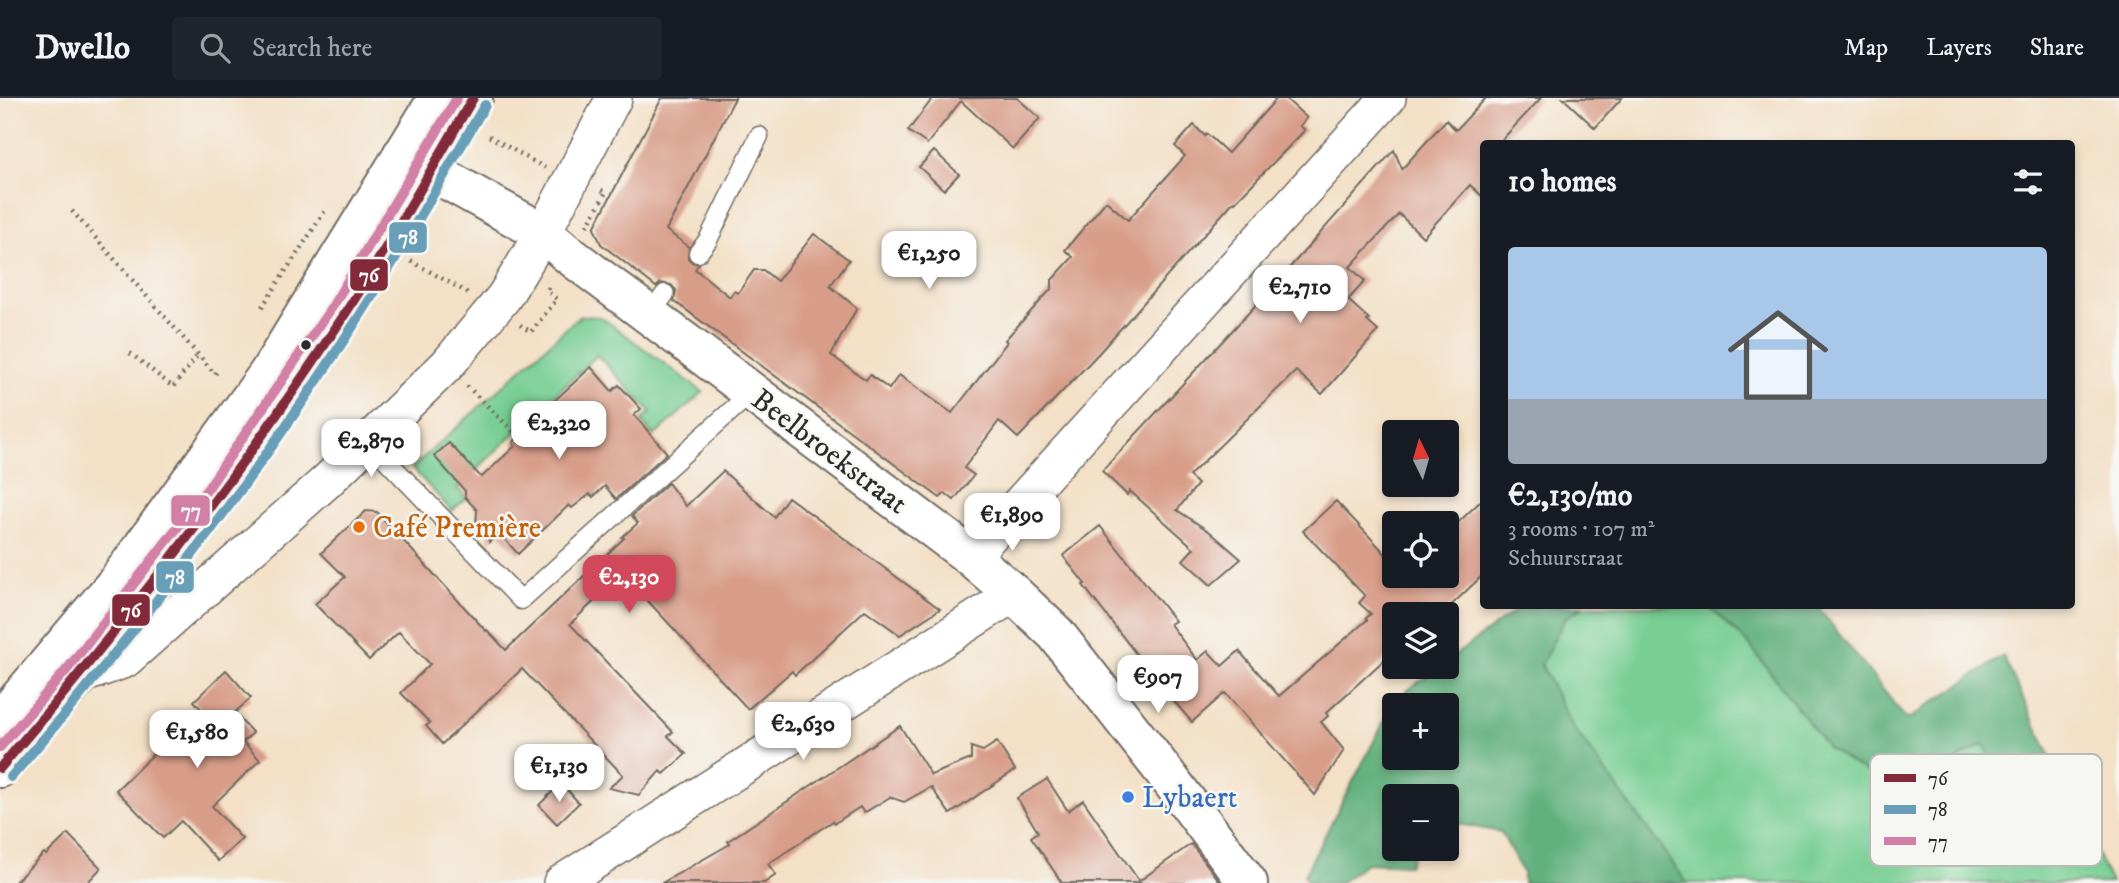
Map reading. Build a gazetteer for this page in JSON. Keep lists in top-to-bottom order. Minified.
{"streets":{"main road":["Beelbroekstraat"]},"places":["Café Première","Lybaert"],"lines":["transit line 76","transit line 77","transit line 78"],"legend":["76","78","77"],"north":"top","page":{"header":"Dwello","search":"Search here","nav":["Map","Layers","Share"],"heading":"10 homes","list":[{"name":"€2,130/mo","note":"3 rooms · 107 m² · Schuurstraat"}],"price":["€1,250","€2,710","€2,320","€2,870","€1,890","€2,130","€907","€2,630","€1,580","€1,130"],"map_buttons":["+","−"]}}
